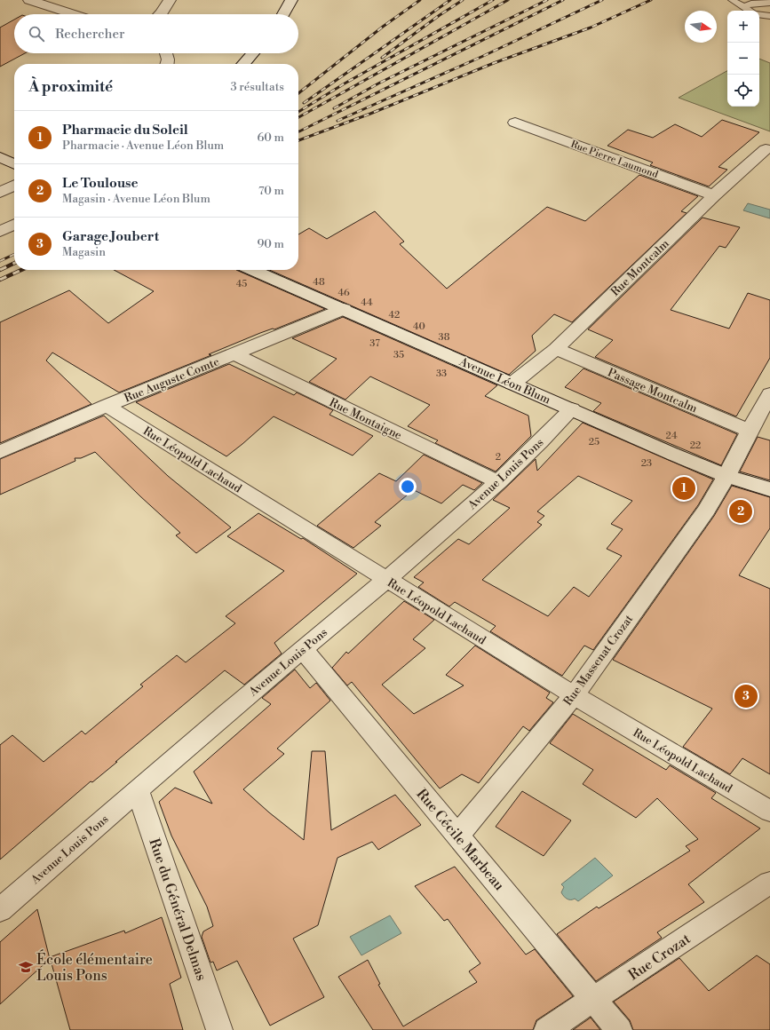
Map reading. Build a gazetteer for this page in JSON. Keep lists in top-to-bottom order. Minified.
{"streets":{"street":["Rue Pierre Laumond","Rue Montcalm","Rue Auguste Comte","Avenue Léon Blum","Passage Montcalm","Rue Montaigne","Rue Léopold Lachaud","Avenue Louis Pons","Rue Massenat Crozat","Rue Cécile Marbeau","Rue du Général Delmas","Rue Crozat"]},"crossings":[["Rue Pierre Laumond","Rue Montcalm"],["Rue Montcalm","Avenue Léon Blum"],["Rue Montcalm","Passage Montcalm"],["Rue Auguste Comte","Avenue Léon Blum"],["Rue Auguste Comte","Rue Montaigne"],["Rue Auguste Comte","Rue Léopold Lachaud"],["Avenue Léon Blum","Avenue Louis Pons"],["Avenue Léon Blum","Rue Massenat Crozat"],["Passage Montcalm","Rue Massenat Crozat"],["Rue Montaigne","Avenue Louis Pons"],["Rue Léopold Lachaud","Avenue Louis Pons"],["Rue Léopold Lachaud","Rue Massenat Crozat"],["Avenue Louis Pons","Rue Cécile Marbeau"],["Avenue Louis Pons","Rue du Général Delmas"],["Rue Massenat Crozat","Rue Cécile Marbeau"],["Rue Cécile Marbeau","Rue Crozat"]],"places":{"school or university":["École élémentaire Louis Pons"]},"house_numbers":["48","45","46","44","42","40","38","37","35","33","24","25","22","2","23"],"north":"right","page":{"map_buttons":["+","−"],"search":"Rechercher","heading":["À proximité","3 résultats"],"list":[{"mark":"1","name":"Pharmacie du Soleil","note":"Pharmacie · Avenue Léon Blum","value":"60 m"},{"mark":"2","name":"Le Toulouse","note":"Magasin · Avenue Léon Blum","value":"70 m"},{"mark":"3","name":"Garage Joubert","note":"Magasin","value":"90 m"}],"pins":["1","2","3"]}}
